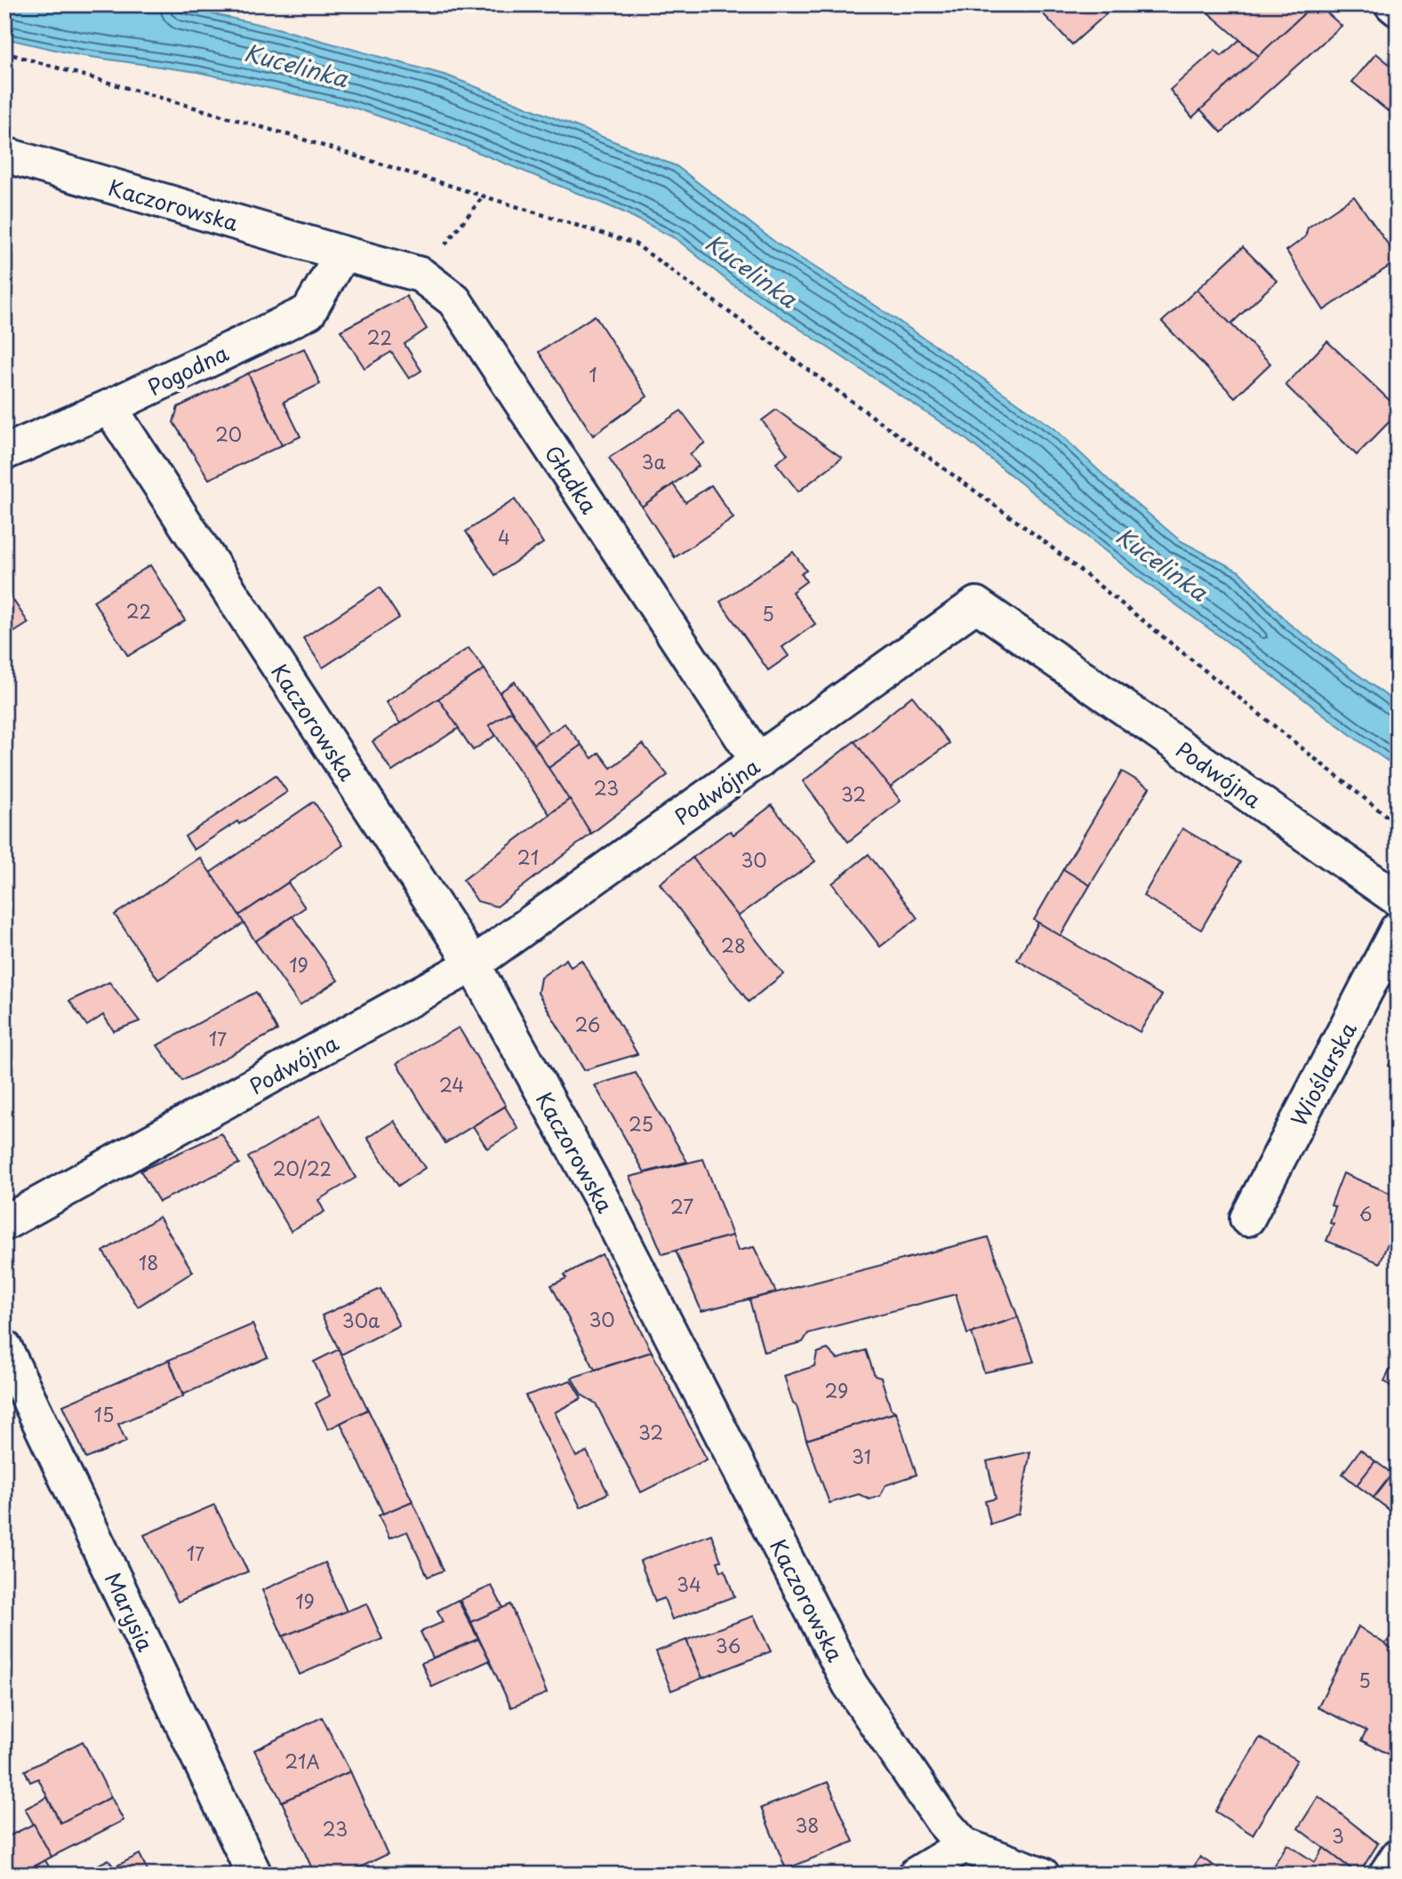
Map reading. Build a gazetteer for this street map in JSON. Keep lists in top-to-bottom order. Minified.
{"streets":{"street":["Kaczorowska","Pogodna","Gładka","Podwójna","Wioślarska","Marysia"]},"crossings":[["Kaczorowska","Pogodna"],["Kaczorowska","Gładka"],["Kaczorowska","Podwójna"],["Pogodna","Gładka"],["Gładka","Podwójna"]],"water":["Kucelinka"],"house_numbers":["22","1","20","3a","4","22","5","23","32","21","30","28","19","26","17","24","25","20/22","27","6","18","30","30a","29","15","32","31","17","34","19","36","5","21A","38","23","3"]}
